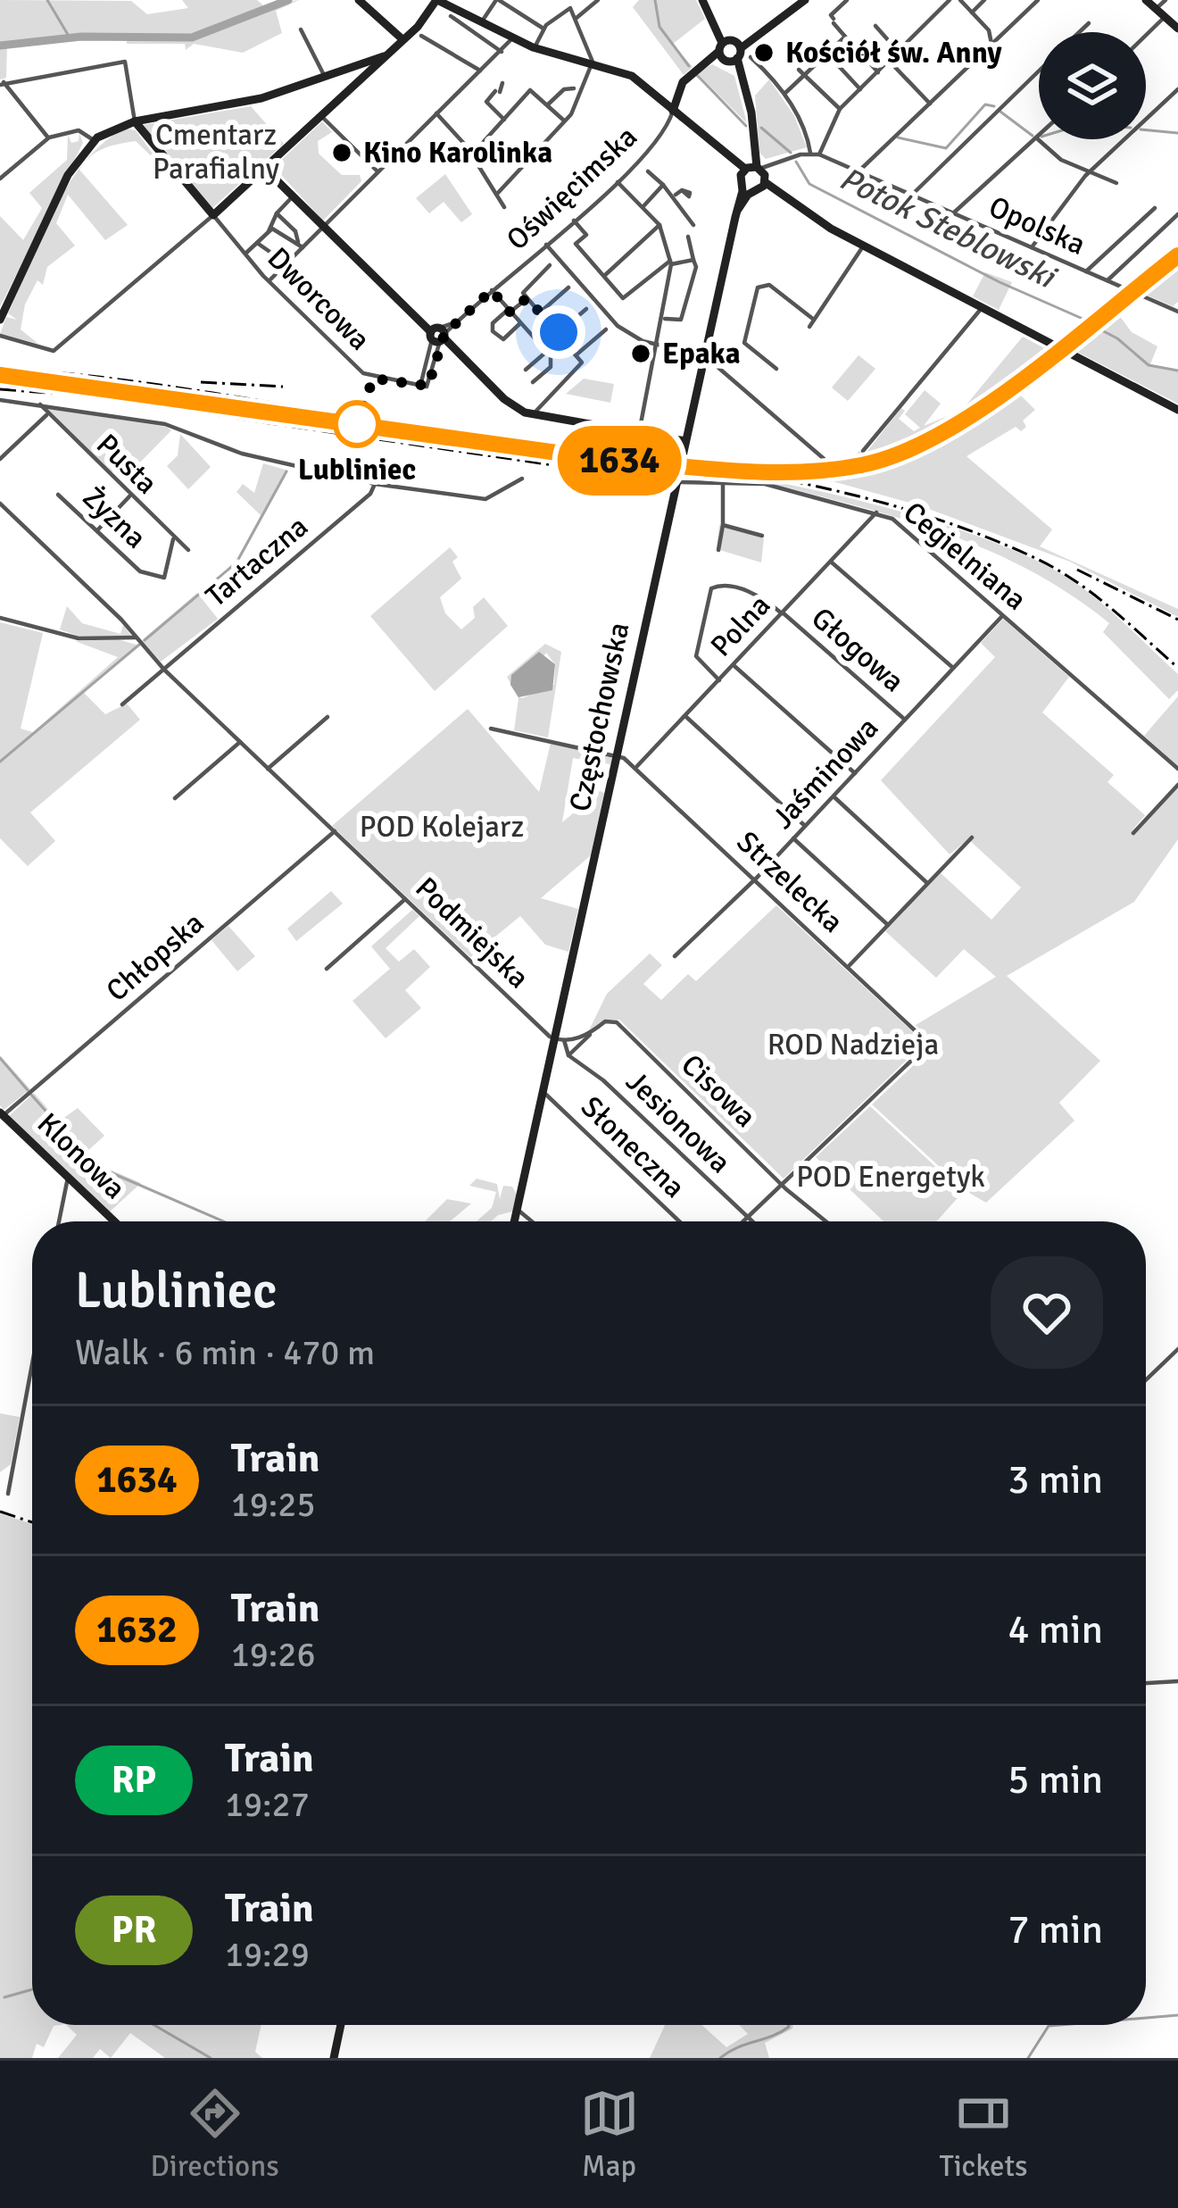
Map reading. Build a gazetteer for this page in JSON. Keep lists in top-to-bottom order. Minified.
{"streets":{"street":["Oświęcimska","Opolska","Dworcowa","Pusta","Żyzna","Cegielniana","Tartaczna","Polna","Głogowa","Częstochowska","Jaśminowa","Strzelecka","Podmiejska","Chłopska","Cisowa","Jesionowa","Słoneczna","Klonowa"]},"crossings":[["Oświęcimska","Dworcowa"],["Pusta","Żyzna"],["Cegielniana","Polna"],["Cegielniana","Częstochowska"],["Cegielniana","Jaśminowa"],["Tartaczna","Podmiejska"],["Polna","Głogowa"],["Polna","Strzelecka"],["Głogowa","Jaśminowa"],["Częstochowska","Strzelecka"],["Częstochowska","Podmiejska"],["Częstochowska","Cisowa"],["Częstochowska","Słoneczna"],["Jaśminowa","Strzelecka"],["Strzelecka","Cisowa"],["Podmiejska","Chłopska"],["Podmiejska","Cisowa"],["Chłopska","Klonowa"]],"water":["Potok Steblowski"],"parks":["Cmentarz Parafialny","POD Kolejarz","ROD Nadzieja","POD Energetyk"],"places":["Kościół św. Anny","Kino Karolinka","Epaka","Lubliniec"],"page":{"on_map":"1634","heading":["Lubliniec","Walk · 6 min · 470 m"],"list":[{"mark":"1634","name":"Train","note":"19:25","value":"3 min"},{"mark":"1632","name":"Train","note":"19:26","value":"4 min"},{"mark":"RP","name":"Train","note":"19:27","value":"5 min"},{"mark":"PR","name":"Train","note":"19:29","value":"7 min"}],"tabs":["Directions","Map","Tickets"]}}
